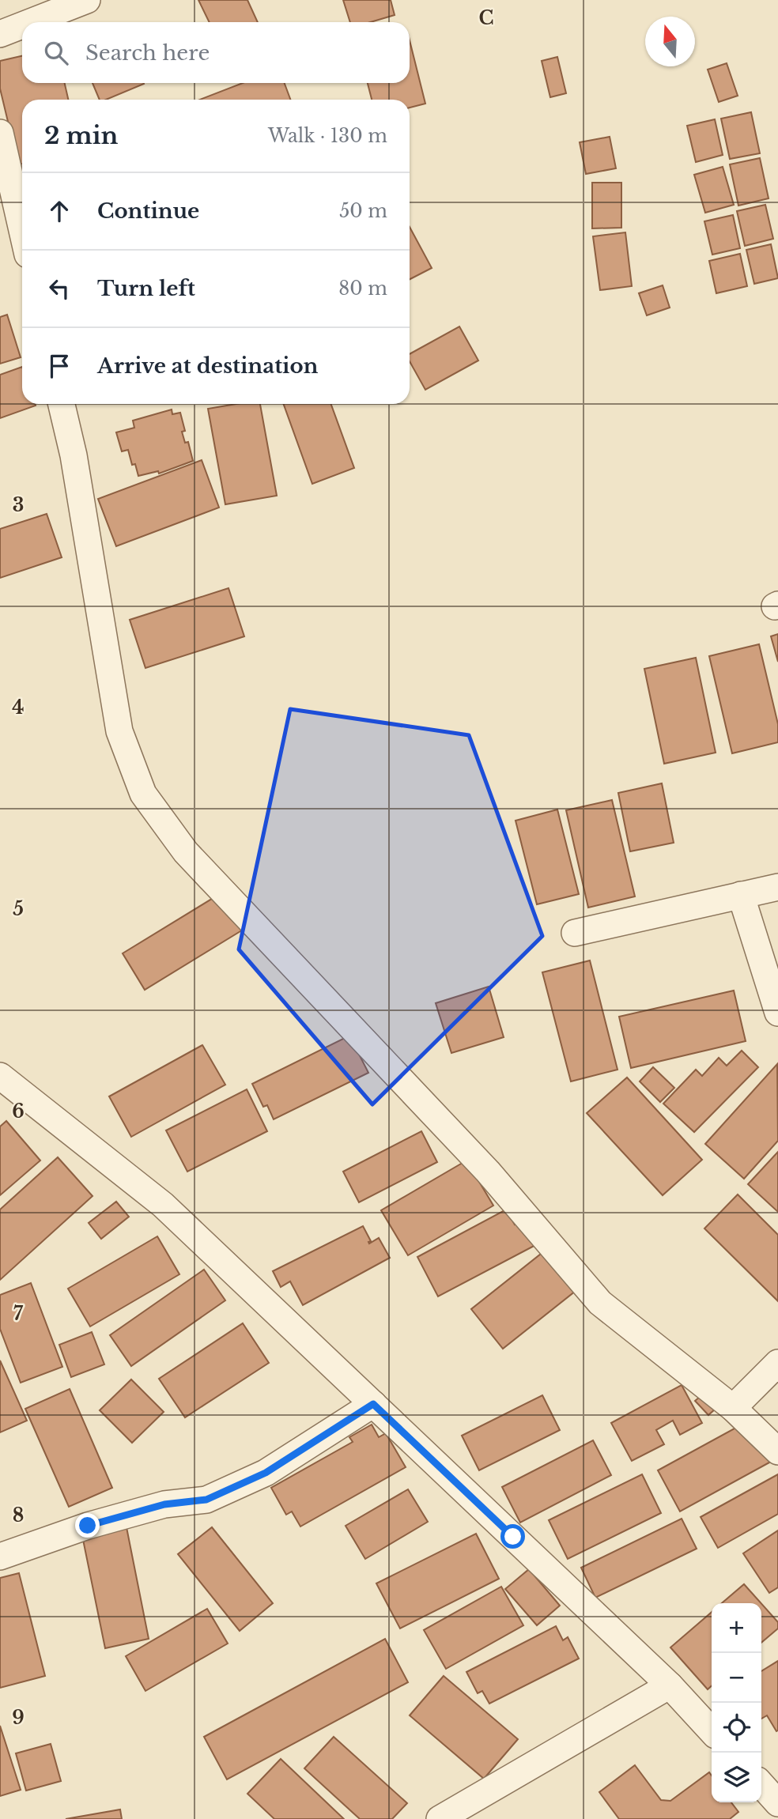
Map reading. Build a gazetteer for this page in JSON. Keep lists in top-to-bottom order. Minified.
{"north":"top","page":{"search":"Search here","heading":["2 min","Walk · 130 m"],"list":[["Continue","50 m"],["Turn left","80 m"],"Arrive at destination"],"map_buttons":["+","−"]},"grid":{"columns":["C"],"rows":["3","4","5","6","7","8","9"]}}
